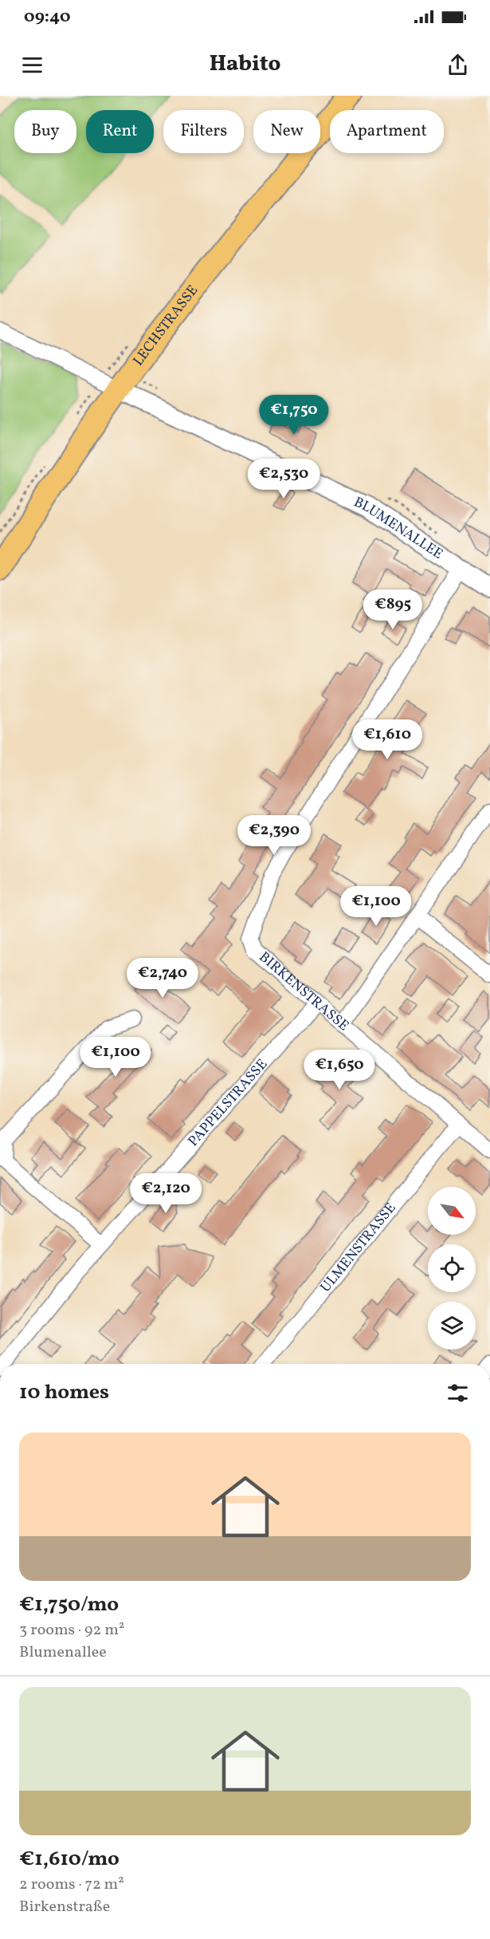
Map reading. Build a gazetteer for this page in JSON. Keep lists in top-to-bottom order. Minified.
{"streets":{"main road":["LECHSTRASSE"],"street":["BLUMENALLEE","BIRKENSTRASSE","PAPPELSTRASSE","ULMENSTRASSE"]},"crossings":[["LECHSTRASSE","BLUMENALLEE"],["BLUMENALLEE","BIRKENSTRASSE"],["BIRKENSTRASSE","PAPPELSTRASSE"],["BIRKENSTRASSE","ULMENSTRASSE"]],"north":"bottom right","page":{"status":"09:40","header":"Habito","chip":["Buy","Rent","Filters","New","Apartment"],"price":["€1,750","€2,530","€895","€1,610","€2,390","€1,100","€2,740","€1,100","€1,650","€2,120"],"heading":"10 homes","list":[{"name":"€1,750/mo","note":"3 rooms · 92 m² · Blumenallee"},{"name":"€1,610/mo","note":"2 rooms · 72 m² · Birkenstraße"}]}}
